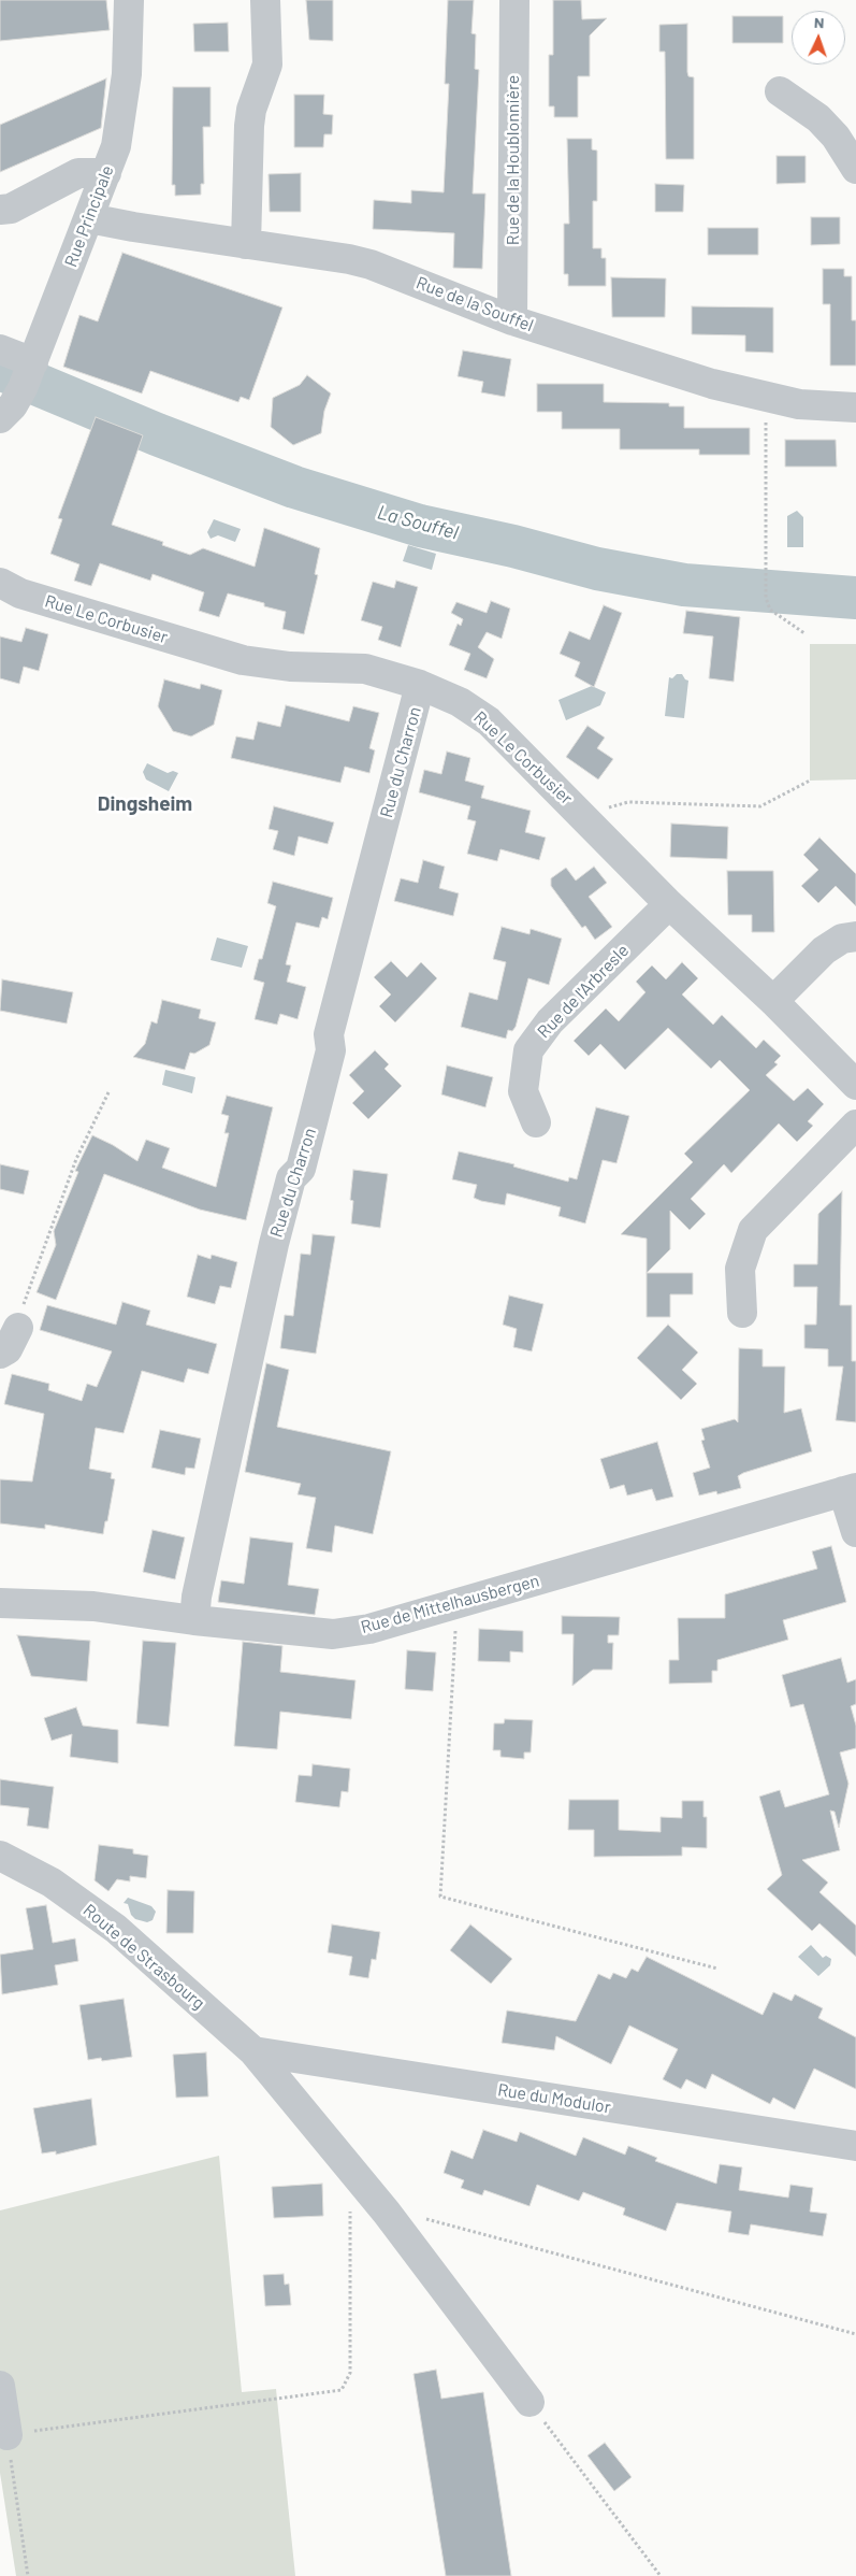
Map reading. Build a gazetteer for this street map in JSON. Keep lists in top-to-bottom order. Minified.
{"streets":{"street":["Rue de la Houblonnière","Rue Principale","Rue de la Souffel","Rue Le Corbusier","Rue du Charron","Rue de l'Arbresle","Rue de Mittelhausbergen","Route de Strasbourg","Rue du Modulor"]},"crossings":[["Rue de la Houblonnière","Rue de la Souffel"],["Rue Principale","Rue de la Souffel"],["Rue Le Corbusier","Rue du Charron"],["Rue Le Corbusier","Rue de l'Arbresle"],["Rue du Charron","Rue de Mittelhausbergen"],["Route de Strasbourg","Rue du Modulor"]],"districts":["Dingsheim"],"water":["La Souffel"],"north":"top"}
